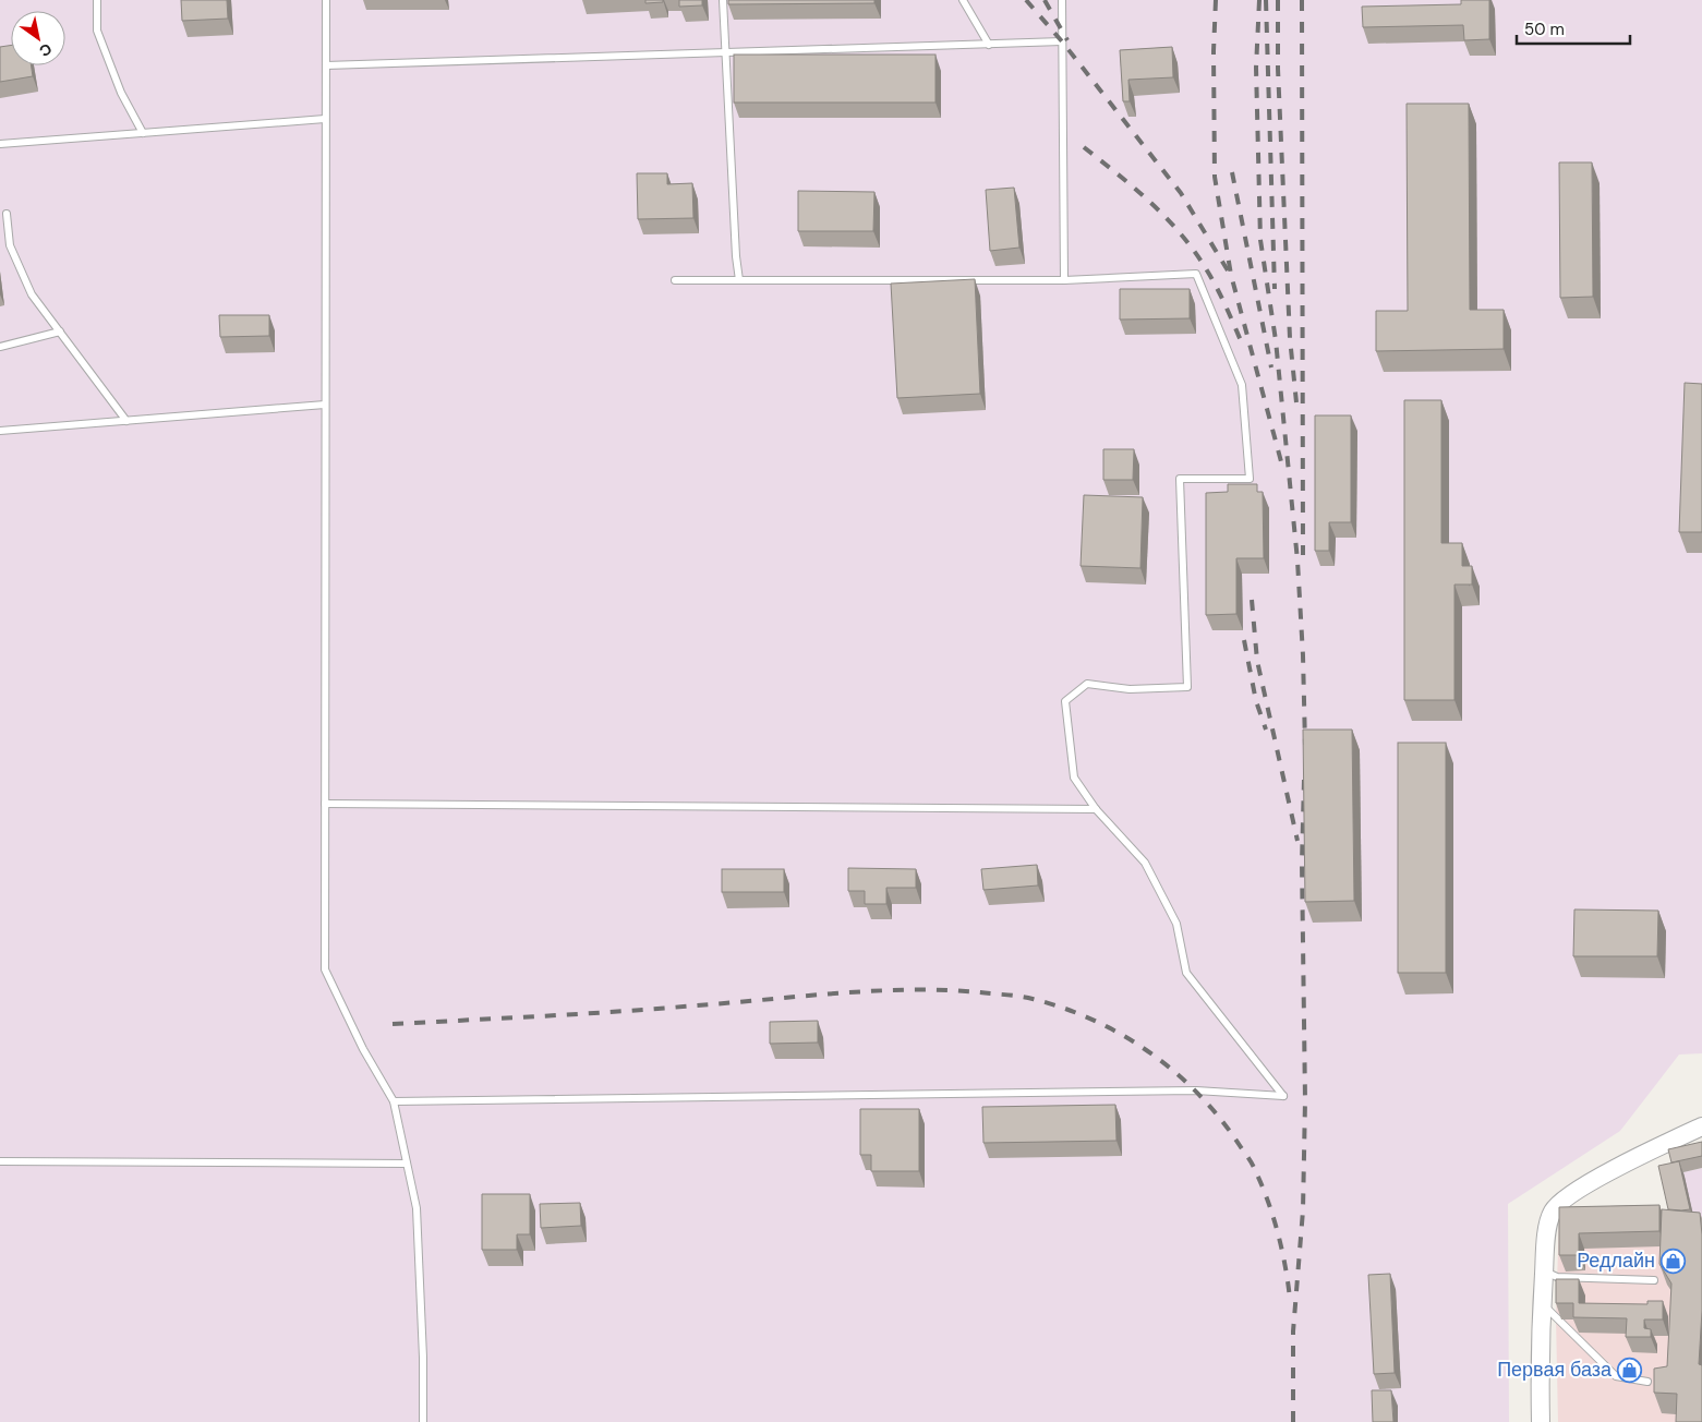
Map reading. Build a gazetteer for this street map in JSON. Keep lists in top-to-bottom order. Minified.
{"places":{"shop":["Редлайн","Первая база"]},"scale_bar":"50 m","north":"bottom right"}
